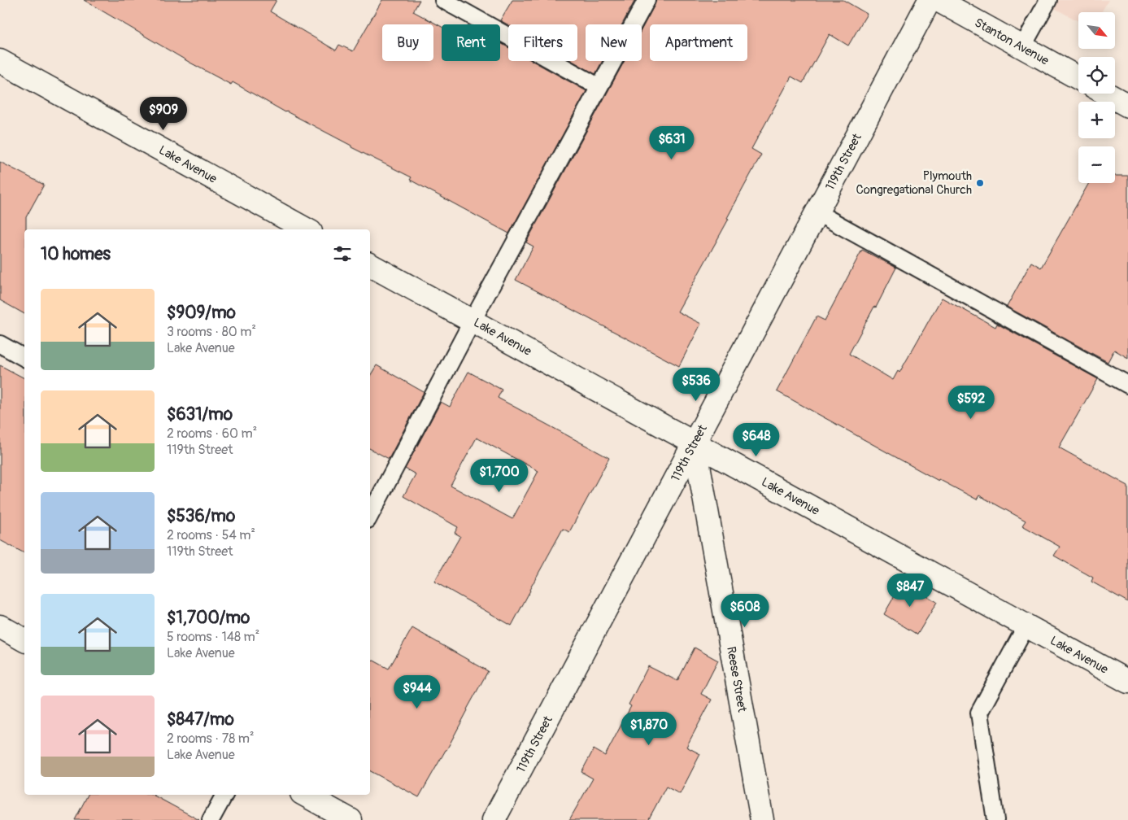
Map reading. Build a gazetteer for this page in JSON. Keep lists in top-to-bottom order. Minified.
{"streets":{"street":["Stanton Avenue","119th Street","Lake Avenue","Reese Street"]},"crossings":[["119th Street","Lake Avenue"],["119th Street","Reese Street"],["Lake Avenue","Reese Street"]],"places":["Plymouth Congregational Church"],"north":"bottom right","page":{"map_buttons":["+","−"],"chip":["Buy","Rent","Filters","New","Apartment"],"price":["$909","$631","$536","$592","$648","$1,700","$847","$608","$944","$1,870"],"heading":"10 homes","list":[{"name":"$909/mo","note":"3 rooms · 80 m² · Lake Avenue"},{"name":"$631/mo","note":"2 rooms · 60 m² · 119th Street"},{"name":"$536/mo","note":"2 rooms · 54 m² · 119th Street"},{"name":"$1,700/mo","note":"5 rooms · 148 m² · Lake Avenue"},{"name":"$847/mo","note":"2 rooms · 78 m² · Lake Avenue"}]}}
